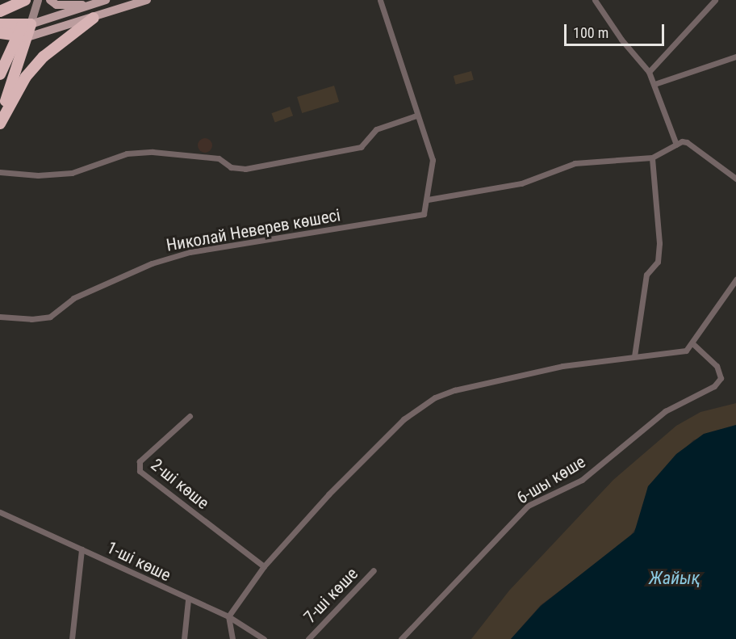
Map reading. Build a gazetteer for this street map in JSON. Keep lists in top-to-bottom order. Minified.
{"streets":{"street":["Николай Неверев көшесі","6-шы көше","2-ші көше","1-ші көше","7-шi көше"]},"water":["Жайық"],"scale_bar":"100 m"}
